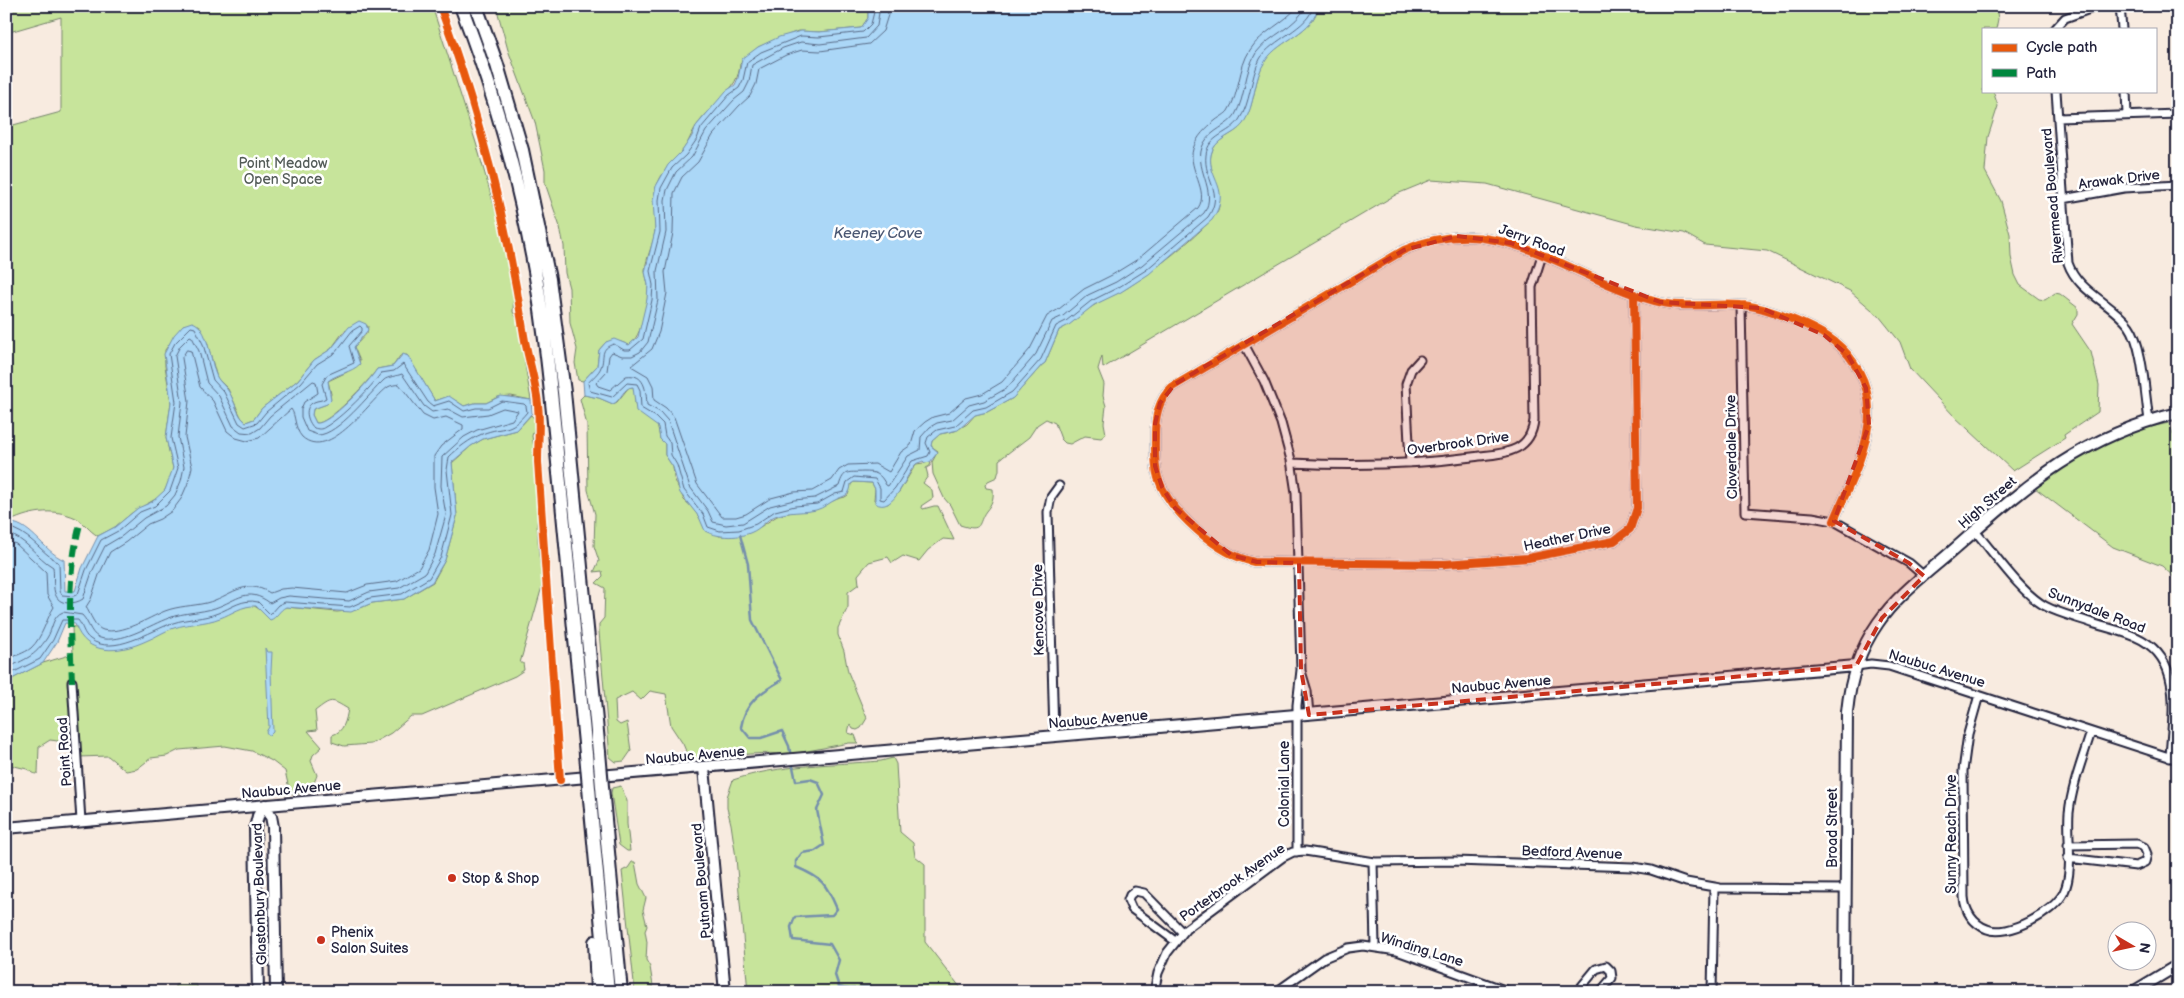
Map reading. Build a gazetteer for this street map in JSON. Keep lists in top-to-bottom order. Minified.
{"streets":{"main road":["High Street","Naubuc Avenue","Broad Street","Putnam Boulevard","Glastonbury Boulevard"],"street":["Arawak Drive","Rivermead Boulevard","Jerry Road","Overbrook Drive","Cloverdale Drive","Heather Drive","Kencove Drive","Sunnydale Road","Point Road","Colonial Lane","Sunny Reach Drive","Bedford Avenue","Porterbrook Avenue","Winding Lane"]},"crossings":[["Arawak Drive","Rivermead Boulevard"],["Rivermead Boulevard","High Street"],["Jerry Road","Overbrook Drive"],["Jerry Road","Cloverdale Drive"],["Jerry Road","Heather Drive"],["Cloverdale Drive","High Street"],["High Street","Sunnydale Road"],["High Street","Naubuc Avenue"],["High Street","Broad Street"],["Kencove Drive","Naubuc Avenue"],["Sunnydale Road","Naubuc Avenue"],["Naubuc Avenue","Point Road"],["Naubuc Avenue","Colonial Lane"],["Naubuc Avenue","Broad Street"],["Naubuc Avenue","Sunny Reach Drive"],["Naubuc Avenue","Putnam Boulevard"],["Naubuc Avenue","Glastonbury Boulevard"],["Colonial Lane","Bedford Avenue"],["Colonial Lane","Porterbrook Avenue"],["Broad Street","Bedford Avenue"],["Bedford Avenue","Porterbrook Avenue"]],"water":["Keeney Cove"],"parks":["Point Meadow Open Space"],"places":["Stop & Shop","Phenix Salon Suites"],"legend":["Cycle path","Path"],"north":"right"}
